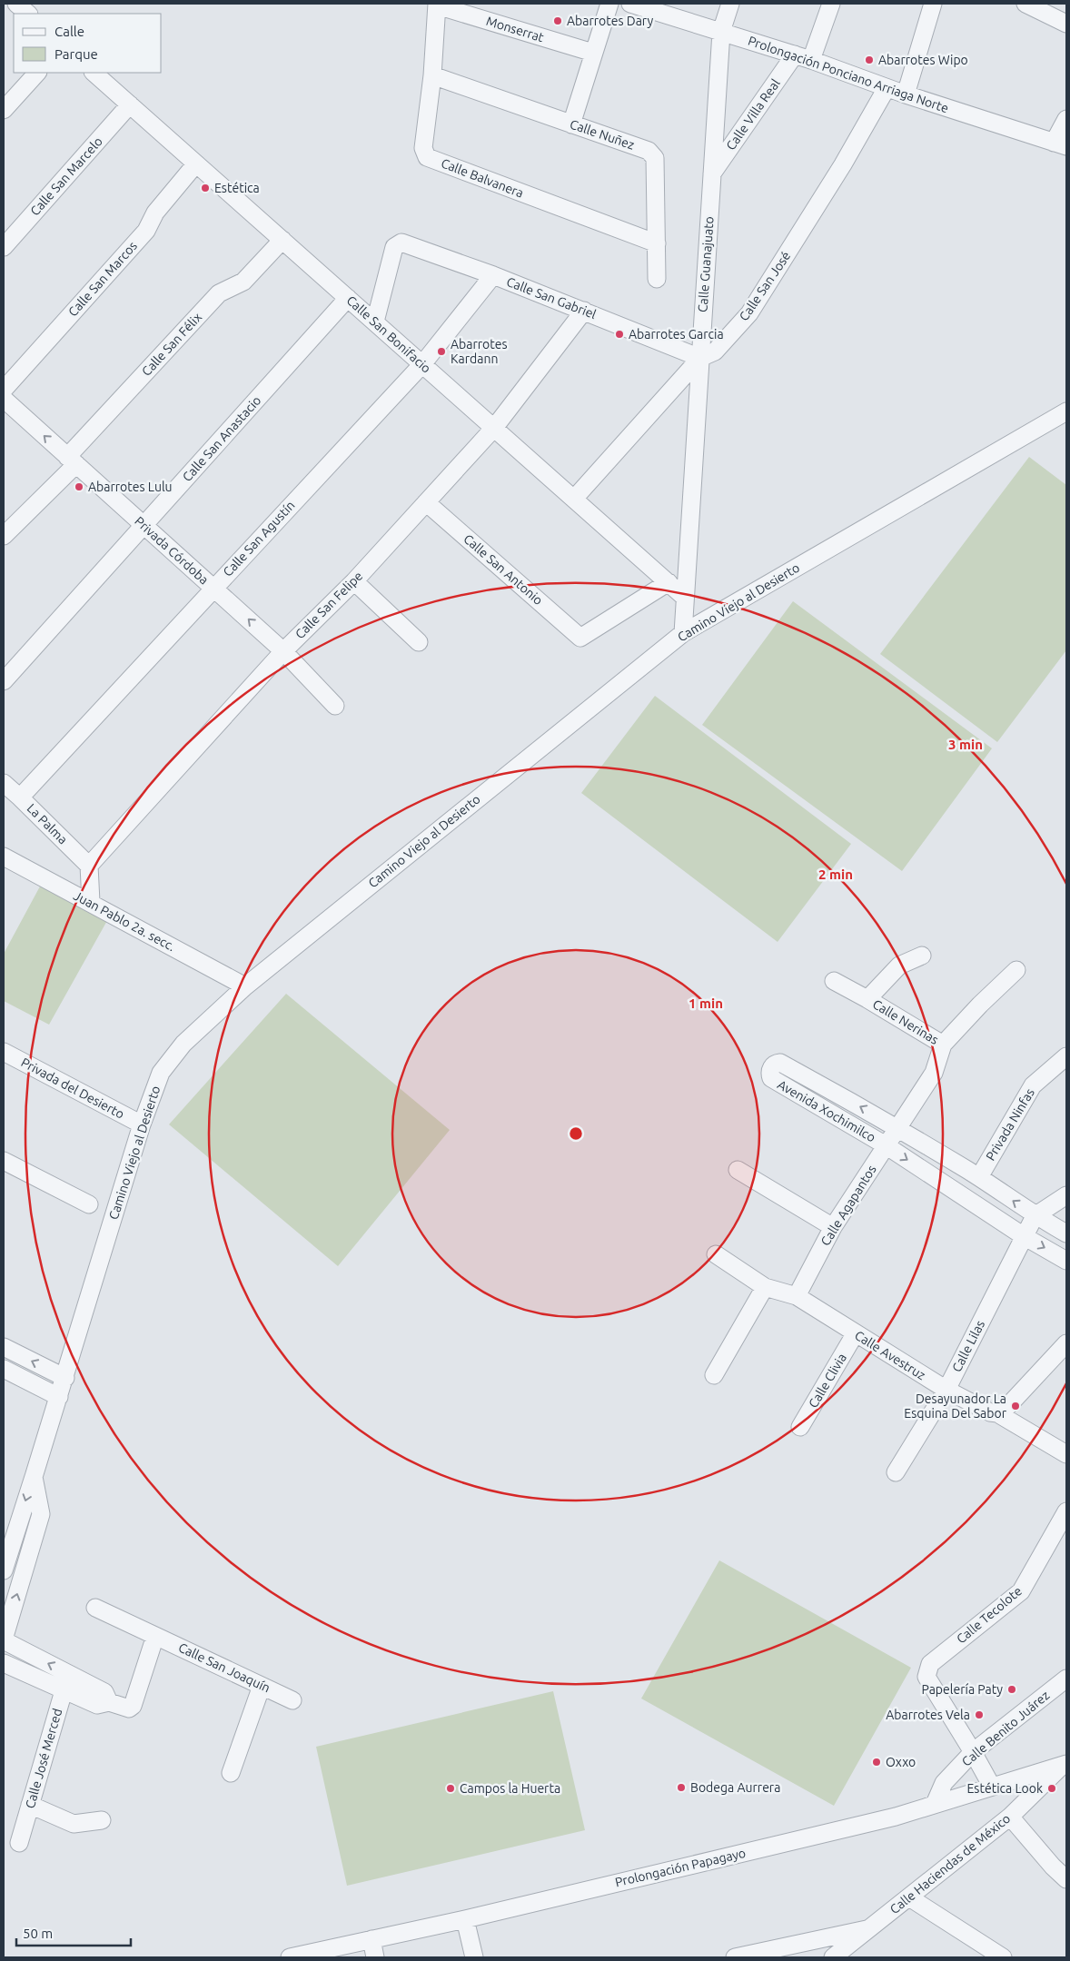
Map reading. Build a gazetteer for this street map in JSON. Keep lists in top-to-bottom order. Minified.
{"streets":{"street":["Monserrat","Prolongación Ponciano Arriaga Norte","Calle Villa Real","Calle Nuñez","Calle San Marcelo","Calle Balvanera","Calle Guanajuato","Calle San Marcos","Calle San José","Calle San Gabriel","Calle San Bonifacio","Calle San Félix","Calle San Anastacio","Calle San Agustín","Privada Córdoba","Calle San Antonio","Camino Viejo al Desierto","Calle San Felipe","La Palma","Juan Pablo 2a. secc.","Calle Nerinas","Privada del Desierto","Avenida Xochimilco","Privada Ninfas","Calle Agapantos","Calle Lilas","Calle Avestruz","Calle Clivia","Calle Tecolote","Calle San Joaquín","Calle Benito Juárez","Calle José Merced","Calle Haciendas de México","Prolongación Papagayo"]},"crossings":[["Monserrat","Calle Balvanera"],["Prolongación Ponciano Arriaga Norte","Calle Villa Real"],["Prolongación Ponciano Arriaga Norte","Calle Guanajuato"],["Prolongación Ponciano Arriaga Norte","Calle San José"],["Calle Villa Real","Calle Guanajuato"],["Calle Nuñez","Calle Balvanera"],["Calle San Marcelo","Calle San Bonifacio"],["Calle Guanajuato","Calle San José"],["Calle Guanajuato","Calle San Gabriel"],["Calle Guanajuato","Calle San Bonifacio"],["Calle Guanajuato","Camino Viejo al Desierto"],["Calle San Marcos","Calle San Bonifacio"],["Calle San José","Calle San Gabriel"],["Calle San José","Calle San Bonifacio"],["Calle San Gabriel","Calle San Bonifacio"],["Calle San Gabriel","Calle San Agustín"],["Calle San Gabriel","Calle San Felipe"],["Calle San Bonifacio","Calle San Félix"],["Calle San Bonifacio","Calle San Anastacio"],["Calle San Bonifacio","Calle San Agustín"],["Calle San Bonifacio","Calle San Antonio"],["Calle San Bonifacio","Calle San Felipe"],["Calle San Félix","Privada Córdoba"],["Calle San Anastacio","Privada Córdoba"],["Calle San Agustín","Privada Córdoba"],["Calle San Agustín","La Palma"],["Privada Córdoba","Calle San Felipe"],["Calle San Antonio","Calle San Felipe"],["Camino Viejo al Desierto","Juan Pablo 2a. secc."],["Camino Viejo al Desierto","Privada del Desierto"],["Calle San Felipe","La Palma"],["Calle Nerinas","Calle Agapantos"],["Avenida Xochimilco","Privada Ninfas"],["Avenida Xochimilco","Calle Agapantos"],["Avenida Xochimilco","Calle Lilas"],["Calle Agapantos","Calle Avestruz"],["Calle Lilas","Calle Avestruz"],["Calle Avestruz","Calle Clivia"],["Calle Tecolote","Calle Benito Juárez"],["Calle Benito Juárez","Prolongación Papagayo"],["Calle Haciendas de México","Prolongación Papagayo"]],"one_way":["Privada Córdoba"],"places":["Abarrotes Dary","Abarrotes Wipo","Estética","Abarrotes Garcia","Abarrotes Kardann","Abarrotes Lulu","Desayunador La Esquina Del Sabor","Papelería Paty","Abarrotes Vela","Oxxo","Bodega Aurrera","Campos la Huerta","Estética Look"],"legend":["Calle","Parque"],"scale_bar":"50 m","rings":["3 min","2 min","1 min"]}
